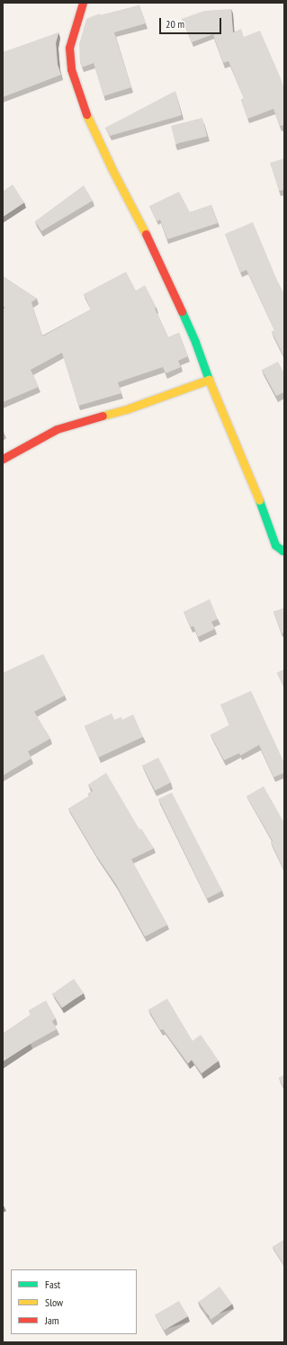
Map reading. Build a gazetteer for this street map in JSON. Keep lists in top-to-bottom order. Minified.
{"legend":["Fast","Slow","Jam"],"scale_bar":"20 m"}
